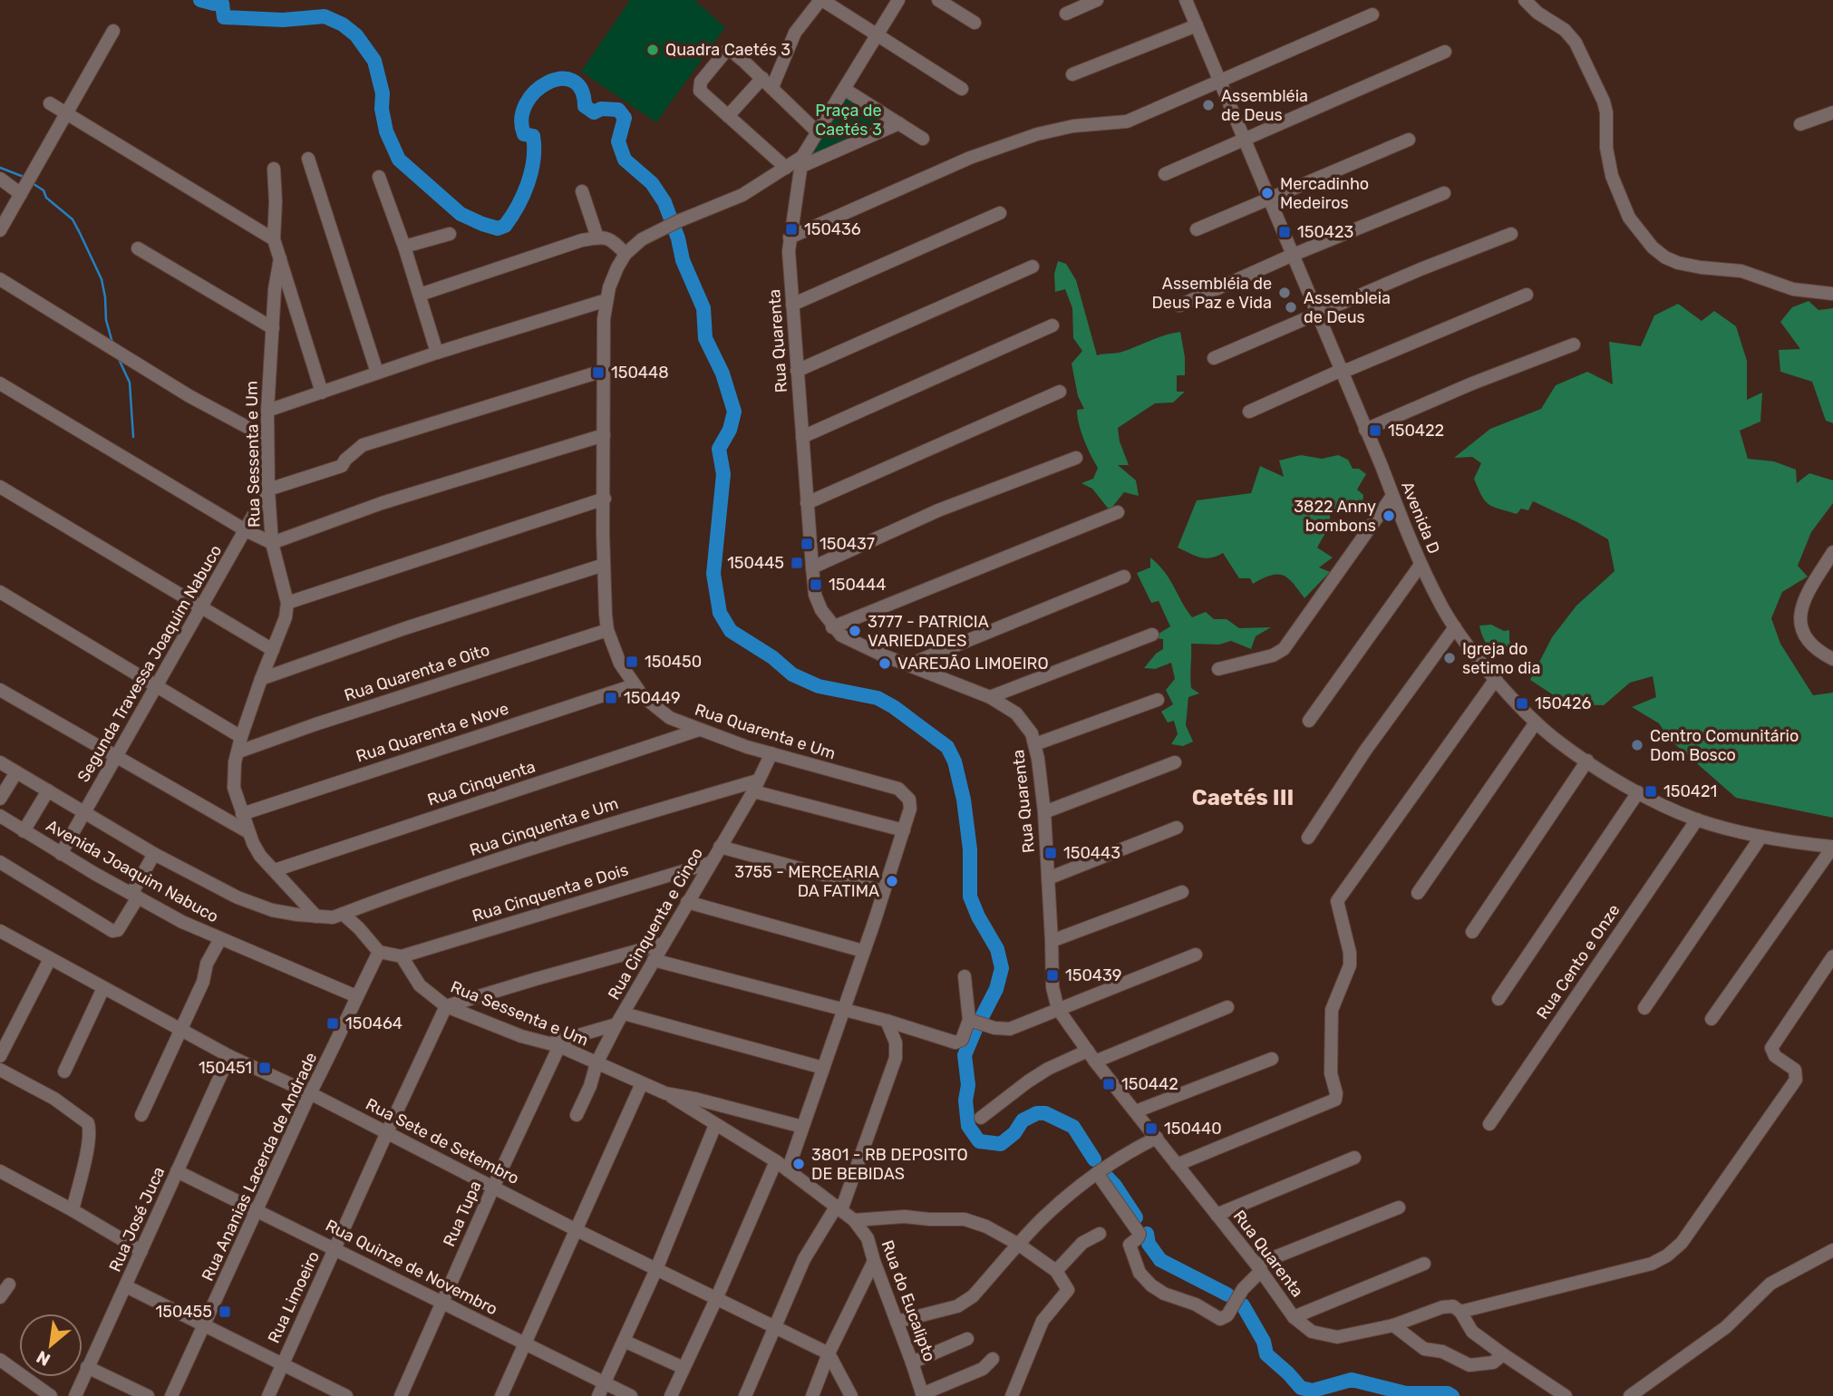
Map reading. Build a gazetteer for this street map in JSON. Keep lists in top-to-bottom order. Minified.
{"streets":{"street":["Rua Quarenta","Rua Sessenta e Um","Avenida D","Segunda Travessa Joaquim Nabuco","Rua Quarenta e Oito","Rua Quarenta e Um","Rua Quarenta e Nove","Rua Cinquenta","Rua Cinquenta e Um","Avenida Joaquim Nabuco","Rua Cinquenta e Dois","Rua Cinquenta e Cinco","Rua Cento e Onze","Rua Sete de Setembro","Rua Ananias Lacerda de Andrade","Rua Tupa","Rua José Juca","Rua Quinze de Novembro","Rua Limoeiro","Rua do Eucalipto"]},"crossings":[["Rua Quarenta","Rua Quarenta e Um"],["Rua Sessenta e Um","Segunda Travessa Joaquim Nabuco"],["Rua Sessenta e Um","Rua Quarenta e Oito"],["Rua Sessenta e Um","Rua Quarenta e Um"],["Rua Sessenta e Um","Rua Quarenta e Nove"],["Rua Sessenta e Um","Rua Cinquenta"],["Rua Sessenta e Um","Rua Cinquenta e Dois"],["Rua Sessenta e Um","Rua Cinquenta e Cinco"],["Rua Sessenta e Um","Rua Tupa"],["Rua Sessenta e Um","Rua Limoeiro"],["Rua Sessenta e Um","Rua do Eucalipto"],["Avenida D","Rua Cento e Onze"],["Segunda Travessa Joaquim Nabuco","Avenida Joaquim Nabuco"],["Rua Quarenta e Oito","Rua Quarenta e Um"],["Rua Quarenta e Um","Rua Quarenta e Nove"],["Rua Quarenta e Um","Rua Cinquenta"],["Rua Quarenta e Um","Rua Cinquenta e Cinco"],["Rua Quarenta e Um","Rua do Eucalipto"],["Rua Cinquenta e Um","Rua Cinquenta e Cinco"],["Avenida Joaquim Nabuco","Rua Ananias Lacerda de Andrade"],["Rua Cinquenta e Dois","Rua Cinquenta e Cinco"],["Rua Sete de Setembro","Rua Ananias Lacerda de Andrade"],["Rua Sete de Setembro","Rua Tupa"],["Rua Sete de Setembro","Rua José Juca"],["Rua Sete de Setembro","Rua Limoeiro"],["Rua Ananias Lacerda de Andrade","Rua Quinze de Novembro"],["Rua Tupa","Rua Quinze de Novembro"],["Rua José Juca","Rua Quinze de Novembro"],["Rua Quinze de Novembro","Rua Limoeiro"]],"districts":["Caetés III"],"parks":["Praça de Caetés 3"],"places":{"other":["Quadra Caetés 3","Assembléia de Deus","Mercadinho Medeiros","Assembléia de Deus Paz e Vida","Assembleia de Deus","3822 Anny bombons","3777 - PATRICIA VARIEDADES","Igreja do setimo dia","VAREJÃO LIMOEIRO","Centro Comunitário Dom Bosco","3755 - MERCEARIA DA FATIMA","3801 - RB DEPOSITO DE BEBIDAS"],"transit":["150436","150423","150448","150422","150437","150445","150444","150450","150449","150426","150421","150443","150439","150464","150451","150442","150440","150455"]},"north":"bottom left"}
